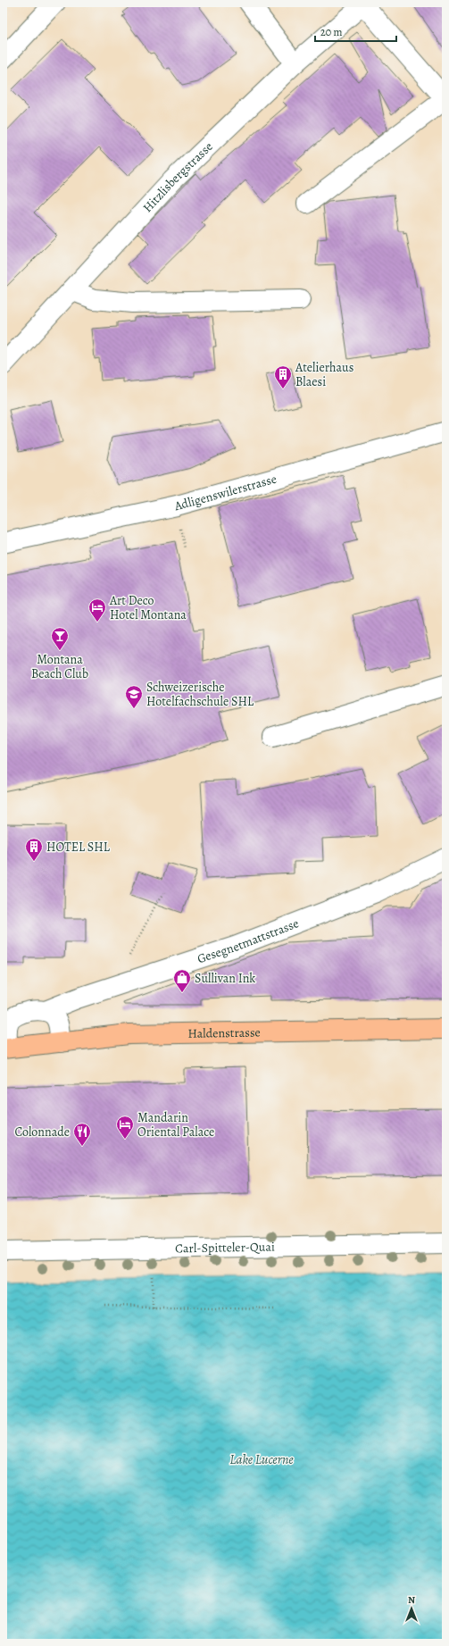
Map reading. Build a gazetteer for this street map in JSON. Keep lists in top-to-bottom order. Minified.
{"streets":{"main road":["Haldenstrasse"],"street":["Hitzlisbergstrasse","Adligenswilerstrasse","Gesegnetmattstrasse","Carl-Spitteler-Quai"]},"water":["Lake Lucerne"],"places":{"building":["Atelierhaus Blaesi","HOTEL SHL"],"hotel":["Art Deco Hotel Montana","Mandarin Oriental Palace"],"bar":["Montana Beach Club"],"school or university":["Schweizerische Hotelfachschule SHL"],"shop":["Sullivan Ink"],"restaurant":["Colonnade"]},"scale_bar":"20 m","north":"top"}
